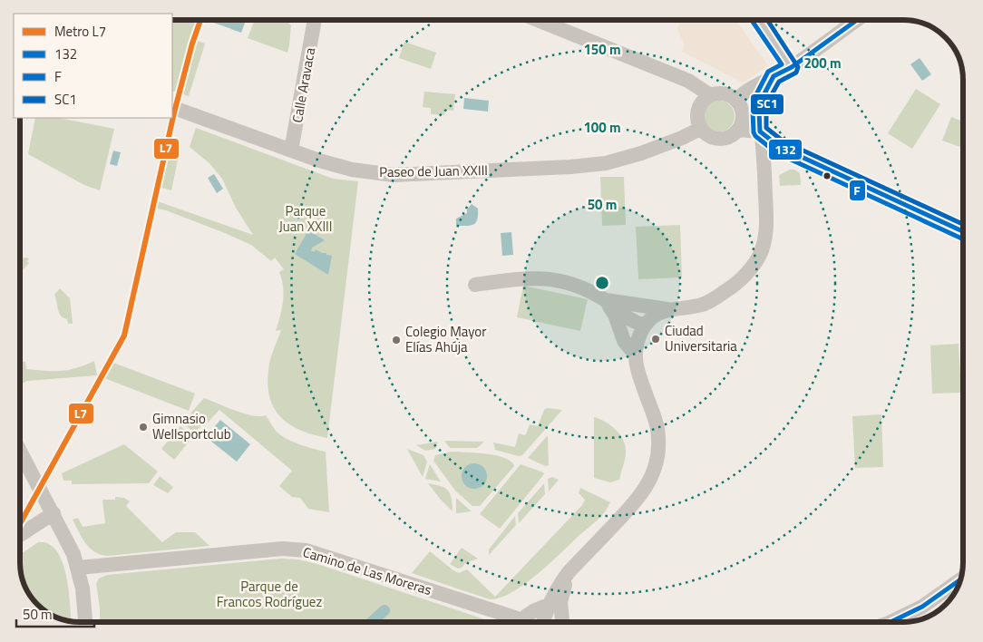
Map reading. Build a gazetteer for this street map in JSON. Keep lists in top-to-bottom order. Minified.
{"streets":{"street":["Calle Aravaca","Paseo de Juan XXIII","Camino de Las Moreras"]},"crossings":[["Calle Aravaca","Paseo de Juan XXIII"]],"parks":["Parque Juan XXIII","Parque de Francos Rodríguez"],"places":["Ciudad Universitaria","Colegio Mayor Elías Ahúja","Gimnasio Wellsportclub"],"lines":["metro line L7","transit line 132","transit line F","transit line SC1"],"legend":["Metro L7","132","F","SC1"],"scale_bar":"50 m","rings":["150 m","200 m","100 m","50 m"]}
